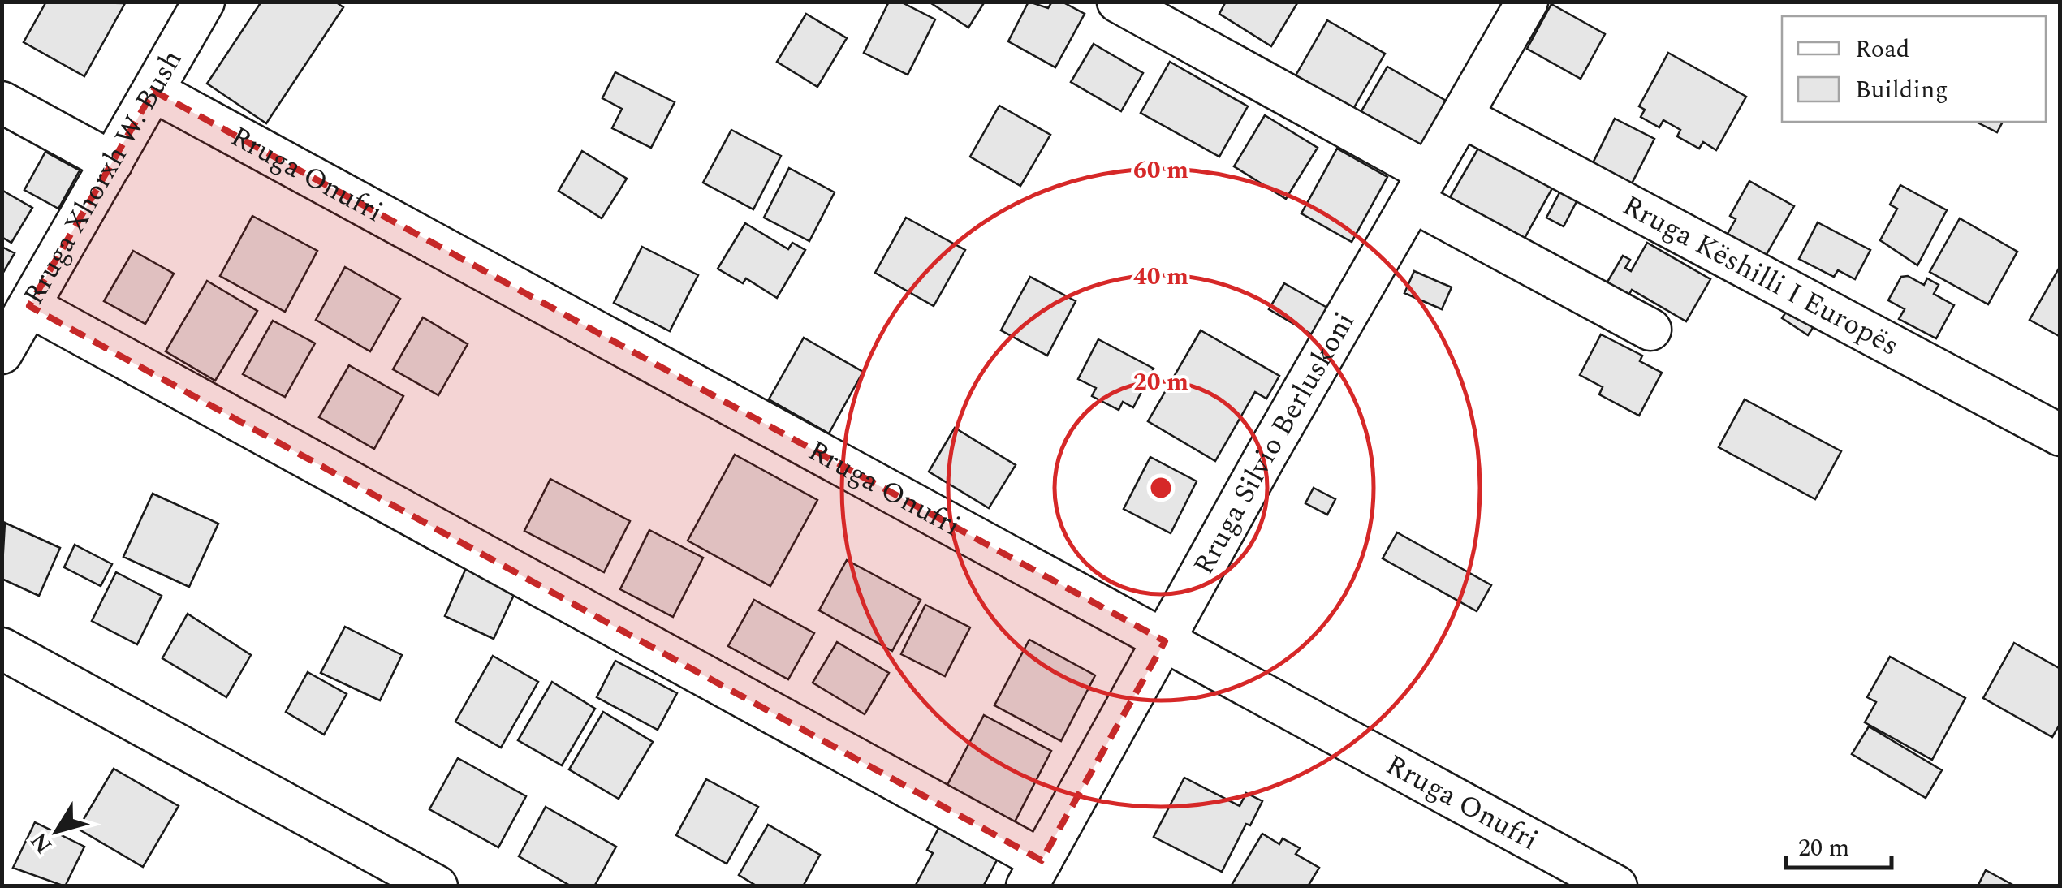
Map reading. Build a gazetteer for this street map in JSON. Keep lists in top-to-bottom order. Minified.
{"streets":{"street":["Rruga Onufri","Rruga Xhorxh W. Bush","Rruga Këshilli I Europës","Rruga Silvio Berluskoni"]},"crossings":[["Rruga Onufri","Rruga Xhorxh W. Bush"],["Rruga Onufri","Rruga Silvio Berluskoni"],["Rruga Këshilli I Europës","Rruga Silvio Berluskoni"]],"legend":["Road","Building"],"scale_bar":"20 m","north":"bottom left","rings":["60 m","40 m","20 m"]}
